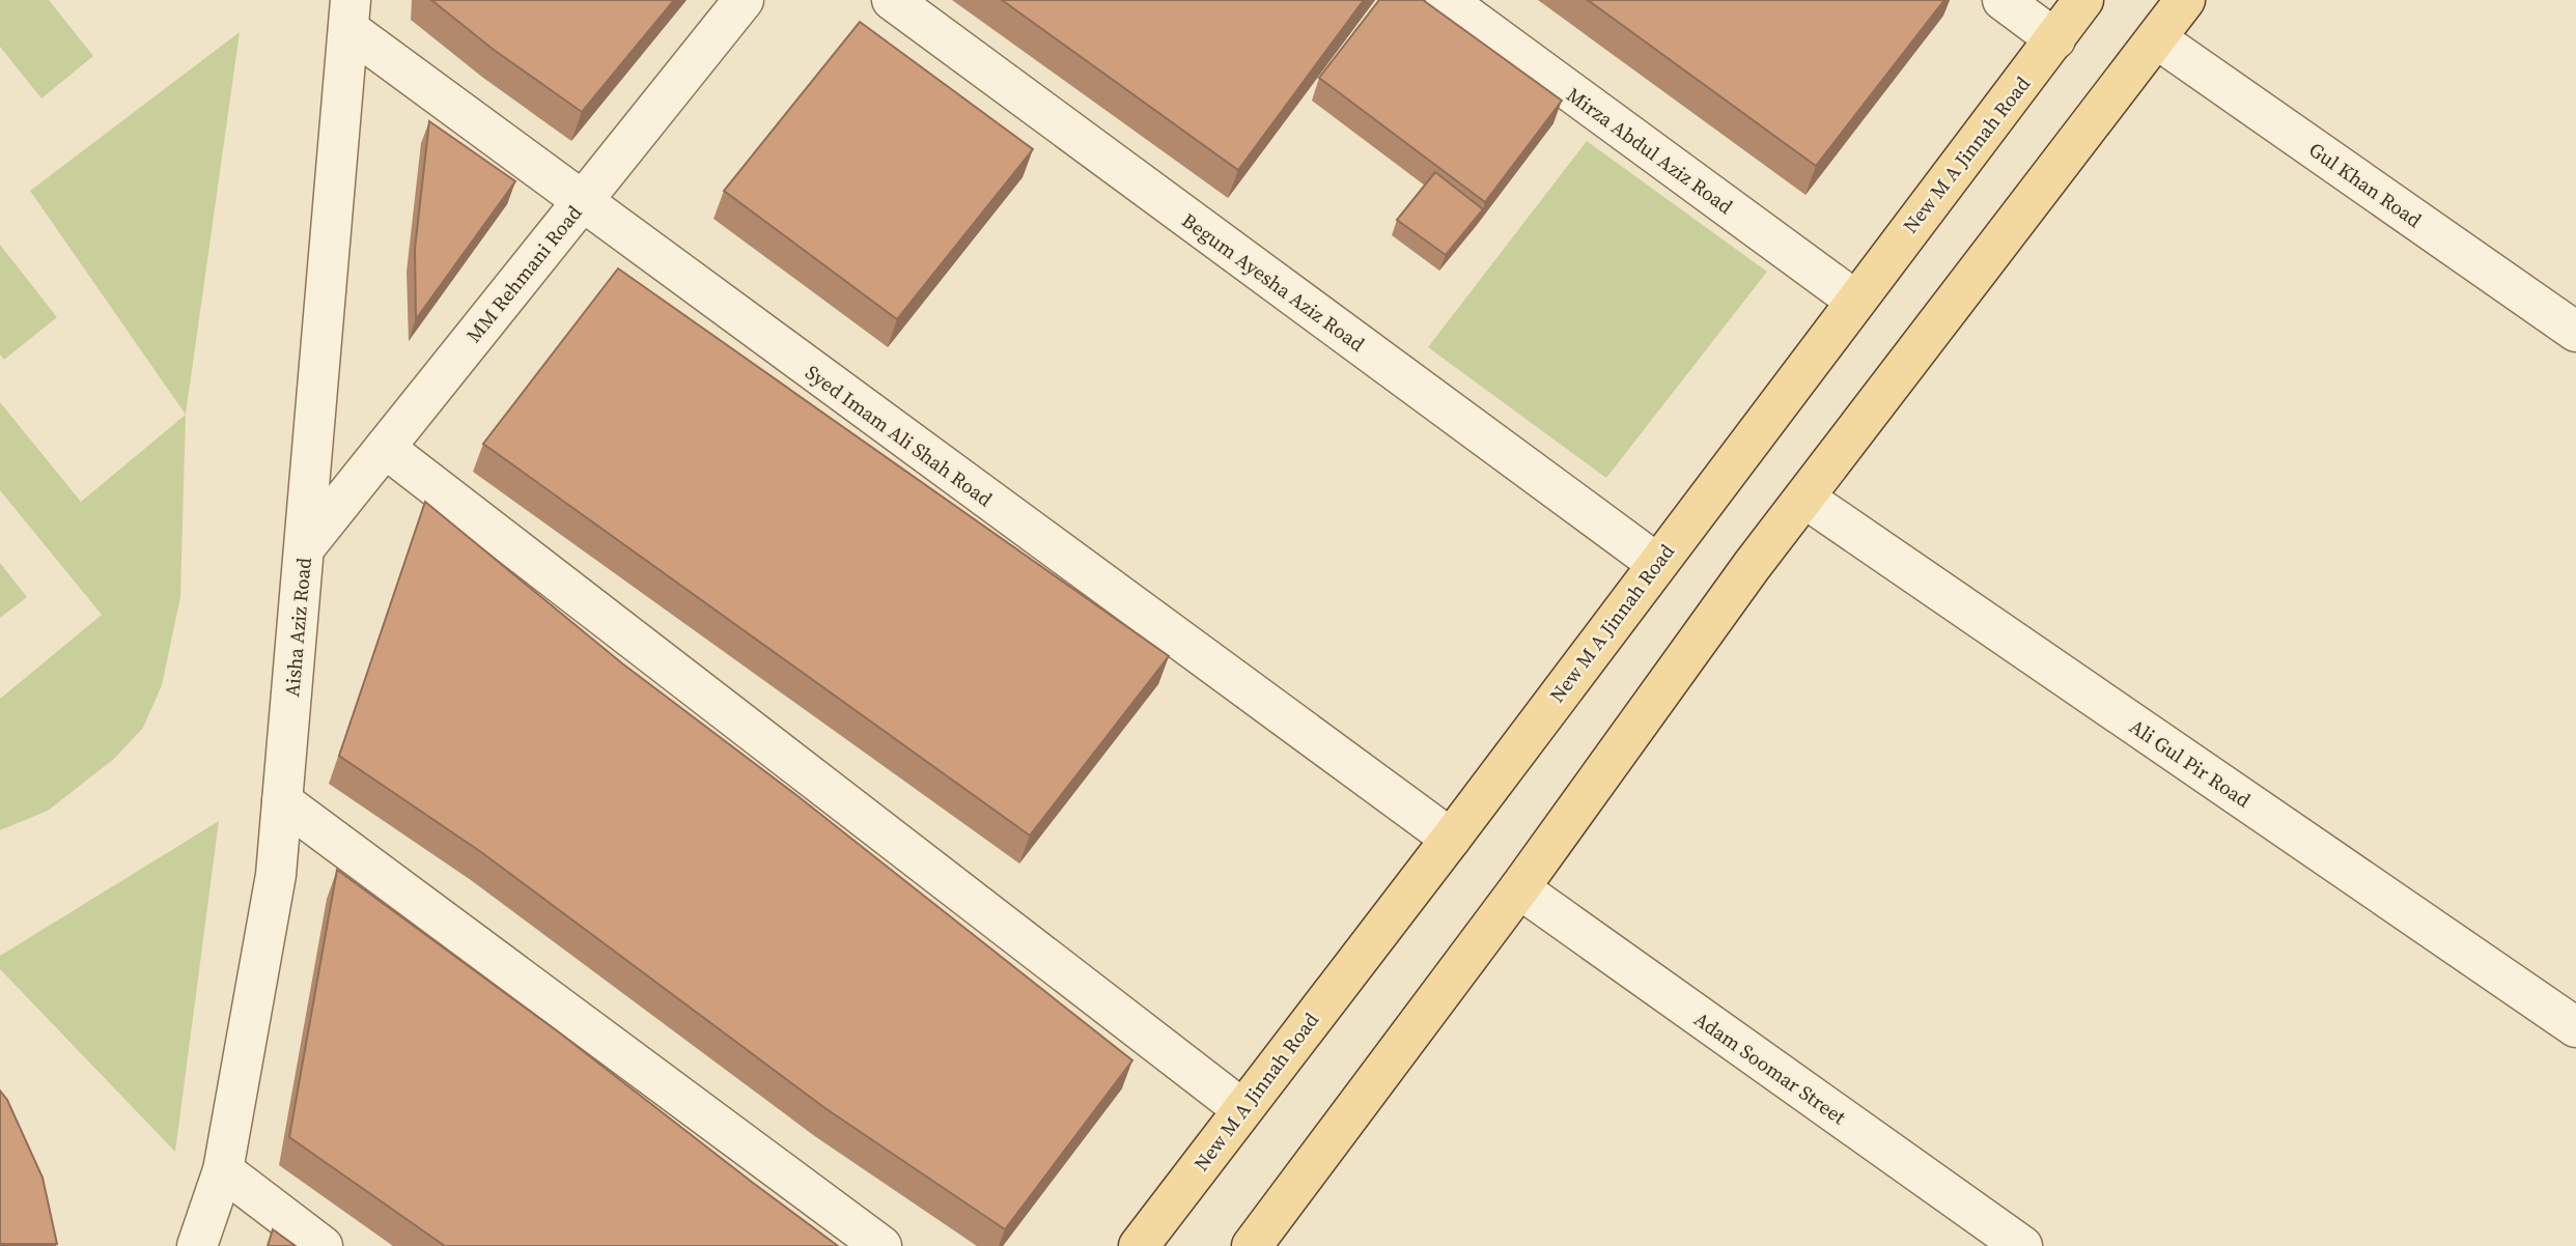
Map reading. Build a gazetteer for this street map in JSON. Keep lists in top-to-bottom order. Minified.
{"streets":{"main road":["New M A Jinnah Road"],"street":["Mirza Abdul Aziz Road","Gul Khan Road","MM Rehmani Road","Begum Ayesha Aziz Road","Syed Imam Ali Shah Road","Aisha Aziz Road","Ali Gul Pir Road","Adam Soomar Street"]},"crossings":[["Mirza Abdul Aziz Road","New M A Jinnah Road"],["New M A Jinnah Road","Begum Ayesha Aziz Road"],["New M A Jinnah Road","Syed Imam Ali Shah Road"],["MM Rehmani Road","Syed Imam Ali Shah Road"],["MM Rehmani Road","Aisha Aziz Road"],["Syed Imam Ali Shah Road","Aisha Aziz Road"]]}
